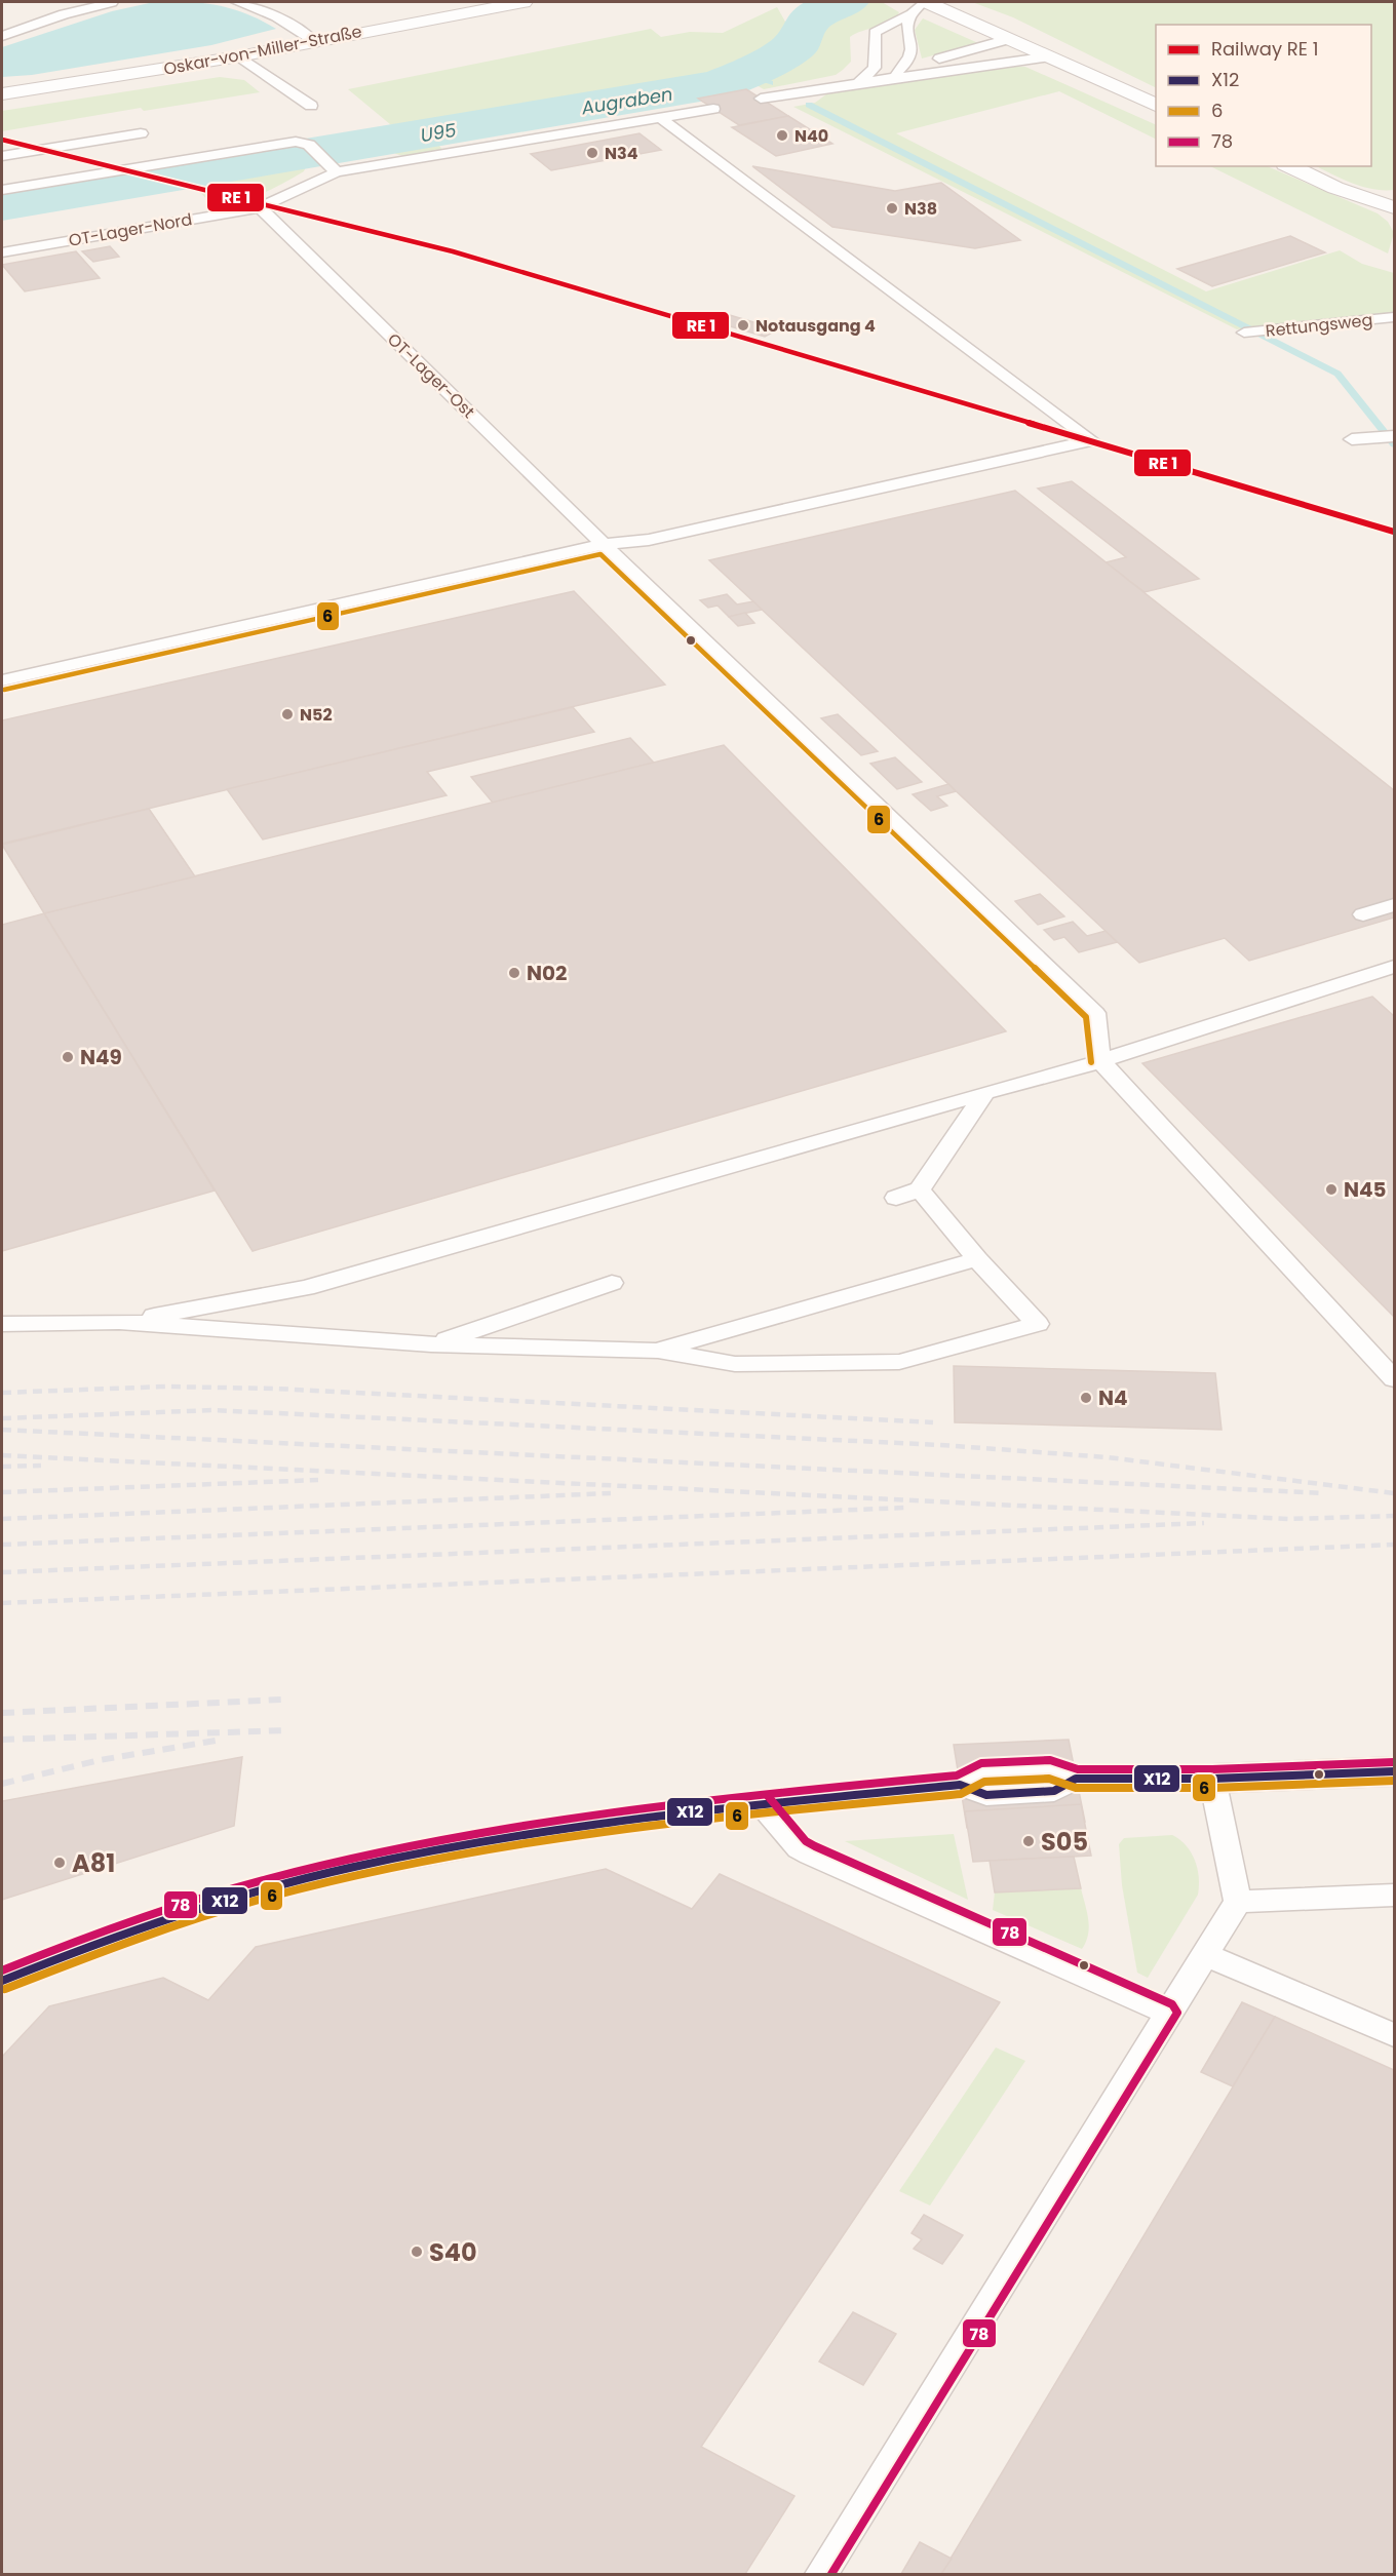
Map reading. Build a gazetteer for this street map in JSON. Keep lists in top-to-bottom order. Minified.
{"streets":{"street":["Oskar-von-Miller-Straße"],"lane":["OT-Lager-Nord","Rettungsweg","OT-Lager-Ost"]},"crossings":[["OT-Lager-Nord","OT-Lager-Ost"]],"water":["Augraben","U95"],"places":["N40","N34","N38","Notausgang 4","N52","N02","N49","N45","N4","S05","A81","S40"],"lines":["transit line 6","transit line 78","transit line X12"],"legend":["Railway RE 1","X12","6","78"]}
